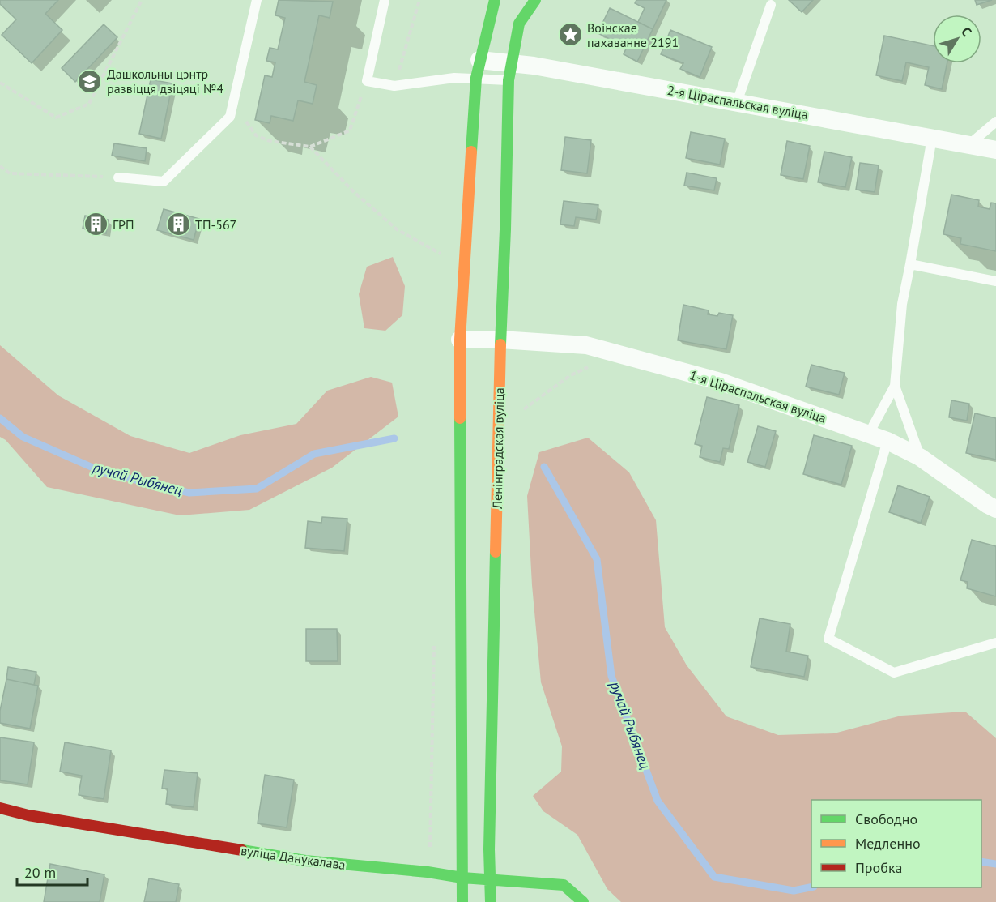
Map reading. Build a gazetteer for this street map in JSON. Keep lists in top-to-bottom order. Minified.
{"streets":{"main road":["Ленінградская вуліца","вуліца Данукалава"],"street":["2-я Ціраспальская вуліца","1-я Ціраспальская вуліца"]},"crossings":[["2-я Ціраспальская вуліца","Ленінградская вуліца"],["1-я Ціраспальская вуліца","Ленінградская вуліца"],["Ленінградская вуліца","вуліца Данукалава"]],"water":["ручай Рыбянец"],"places":{"place":["Воінскае пахаванне 2191"],"school or university":["Дашкольны цэнтр развіцця дзіцяці №4"],"building":["ГРП","ТП-567"]},"legend":["Свободно","Медленно","Пробка"],"scale_bar":"20 m","north":"top right"}
